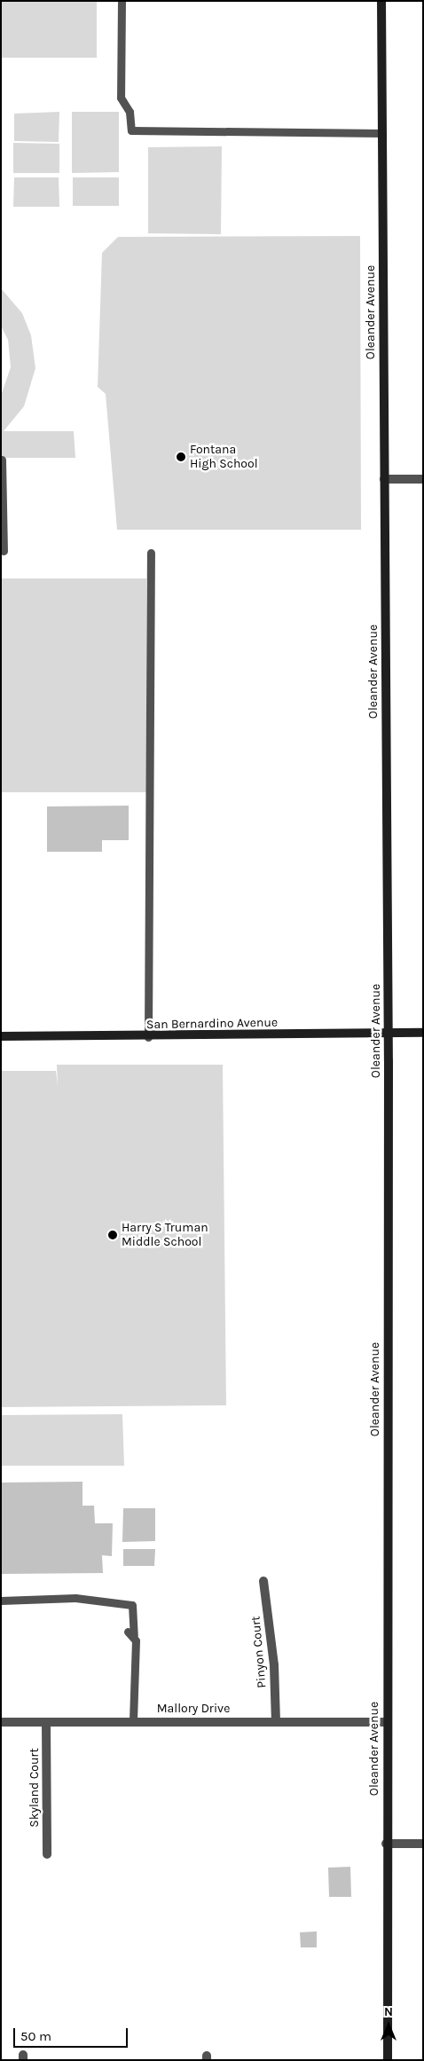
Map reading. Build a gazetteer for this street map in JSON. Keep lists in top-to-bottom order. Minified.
{"streets":{"street":["Oleander Avenue","San Bernardino Avenue","Pinyon Court","Mallory Drive","Skyland Court"]},"crossings":[["Oleander Avenue","San Bernardino Avenue"],["Oleander Avenue","Mallory Drive"],["Pinyon Court","Mallory Drive"],["Mallory Drive","Skyland Court"]],"places":["Fontana High School","Harry S Truman Middle School"],"scale_bar":"50 m","north":"top"}
